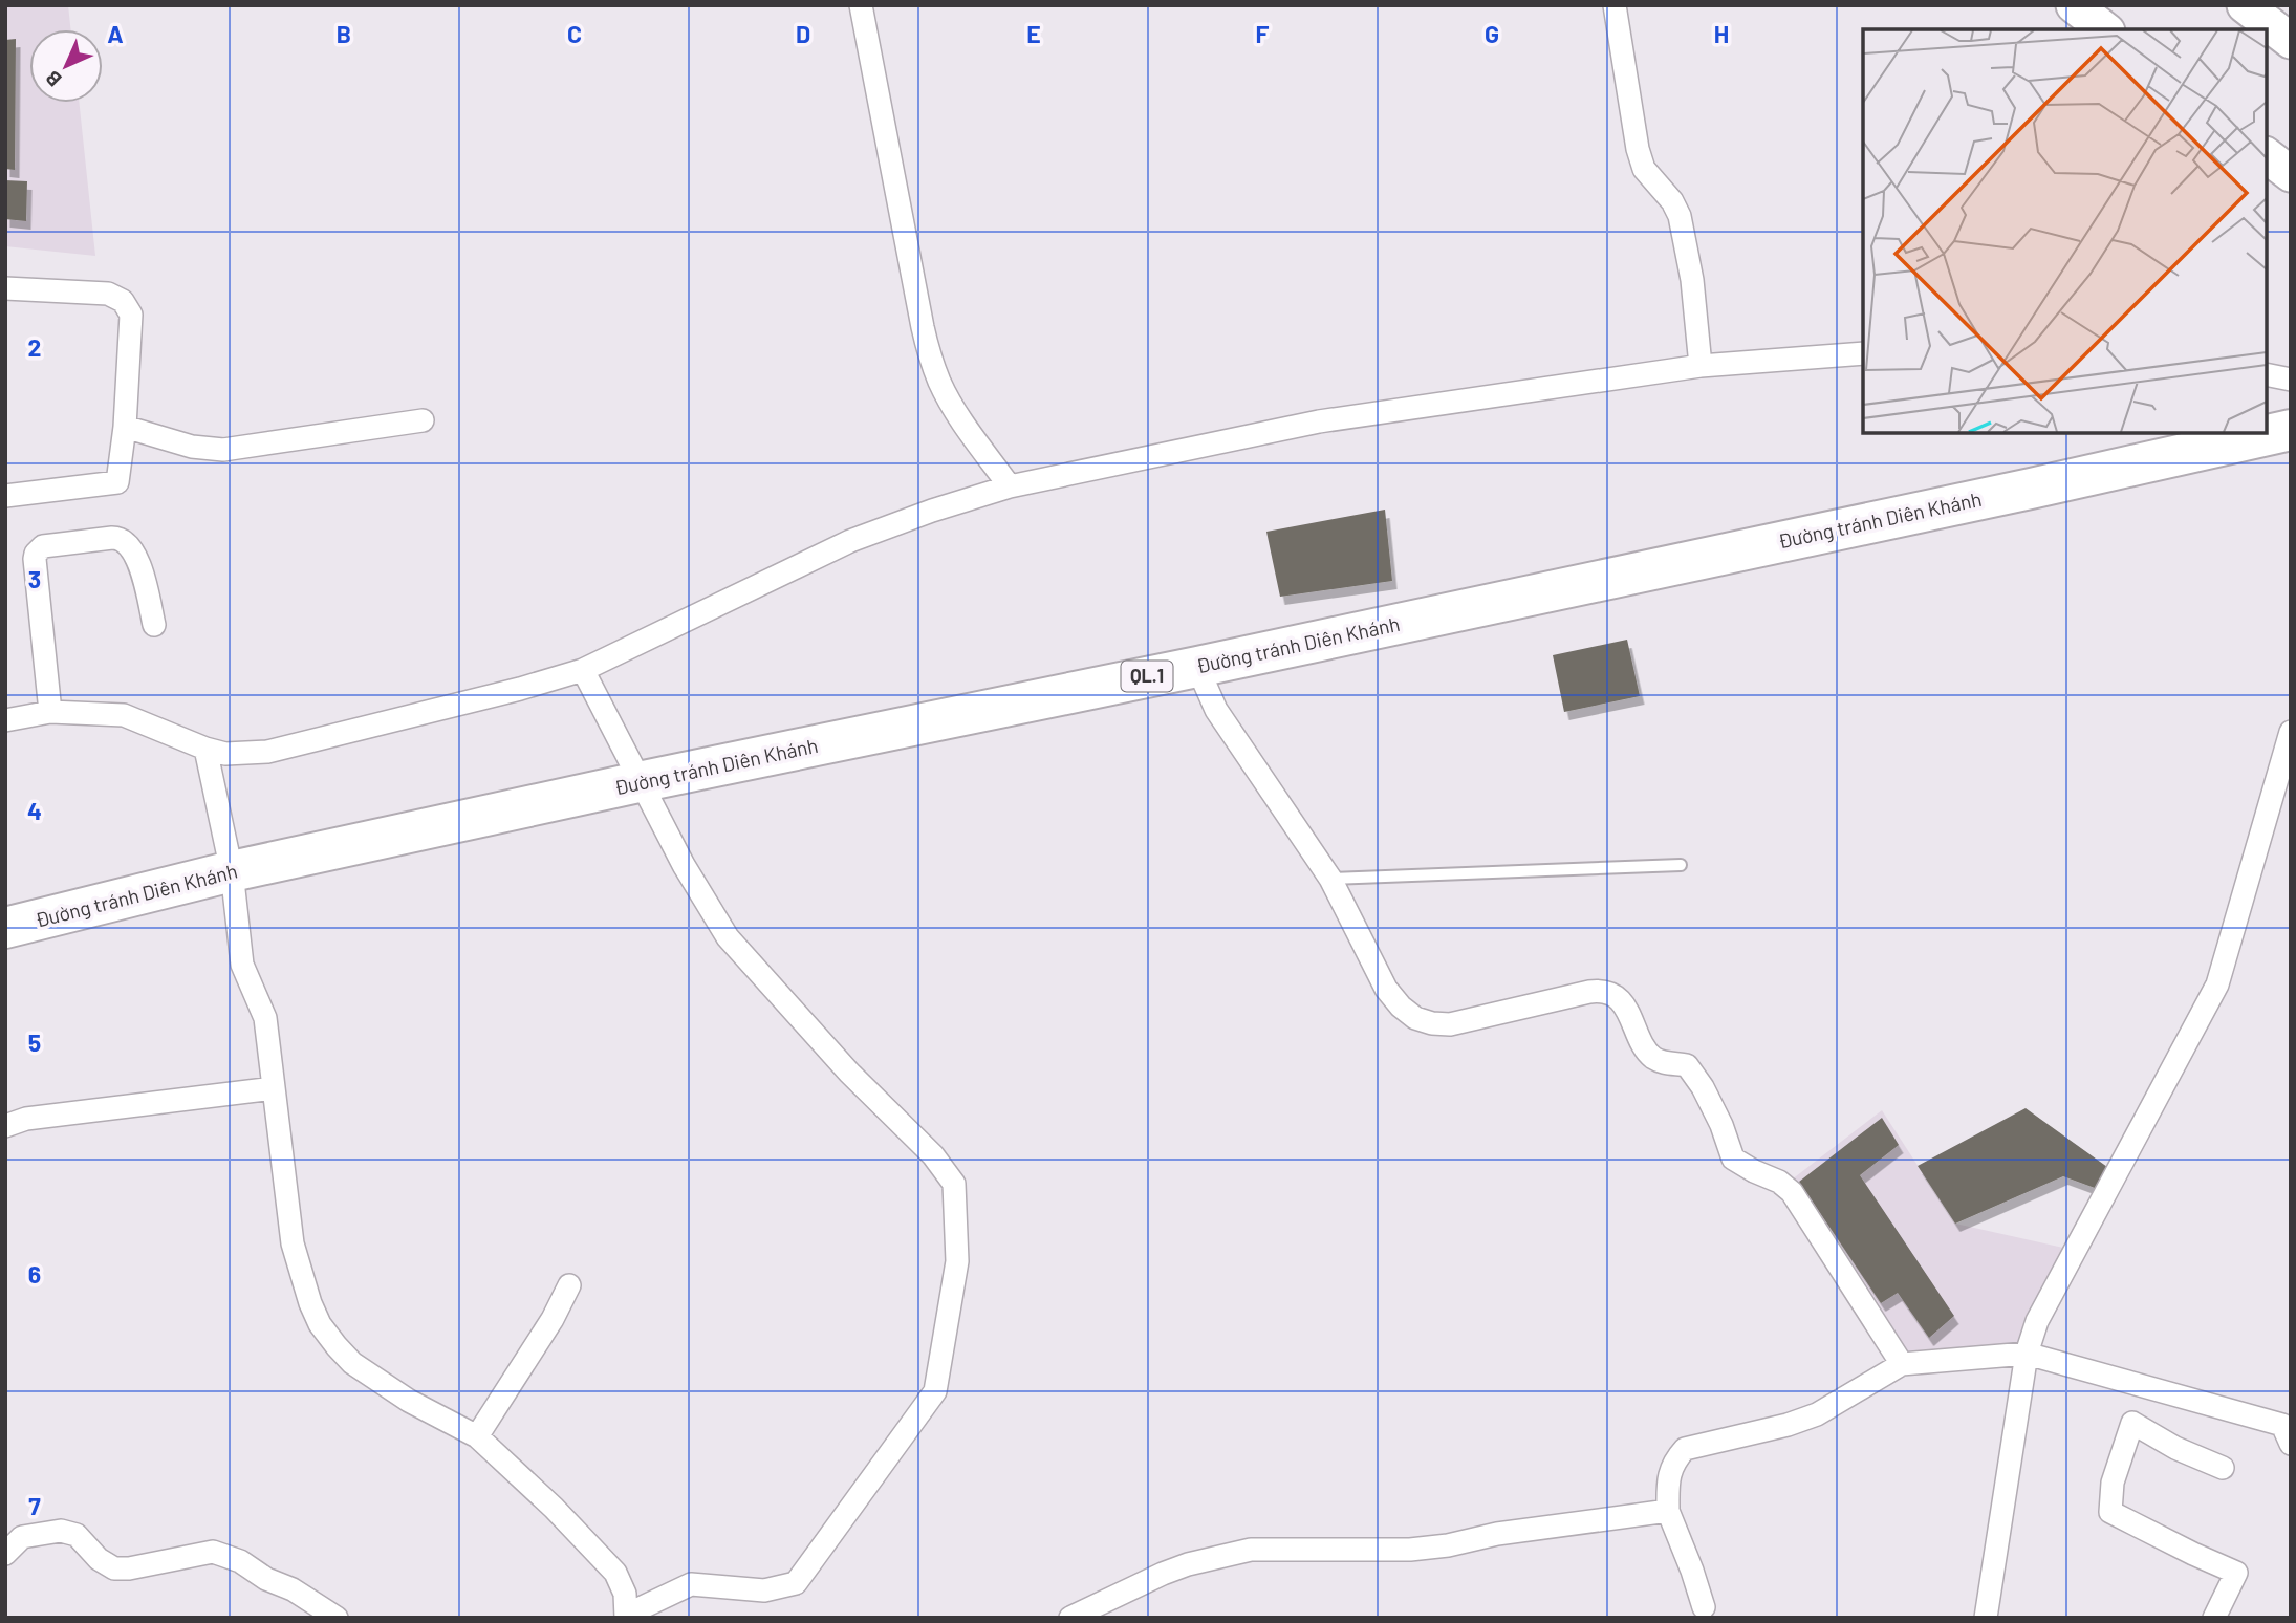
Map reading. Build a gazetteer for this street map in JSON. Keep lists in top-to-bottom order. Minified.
{"streets":{"highway":["Đường tránh Diên Khánh","QL.1"]},"north":"bottom left","grid":{"columns":["A","B","C","D","E","F","G","H"],"rows":["2","3","4","5","6","7"]}}
